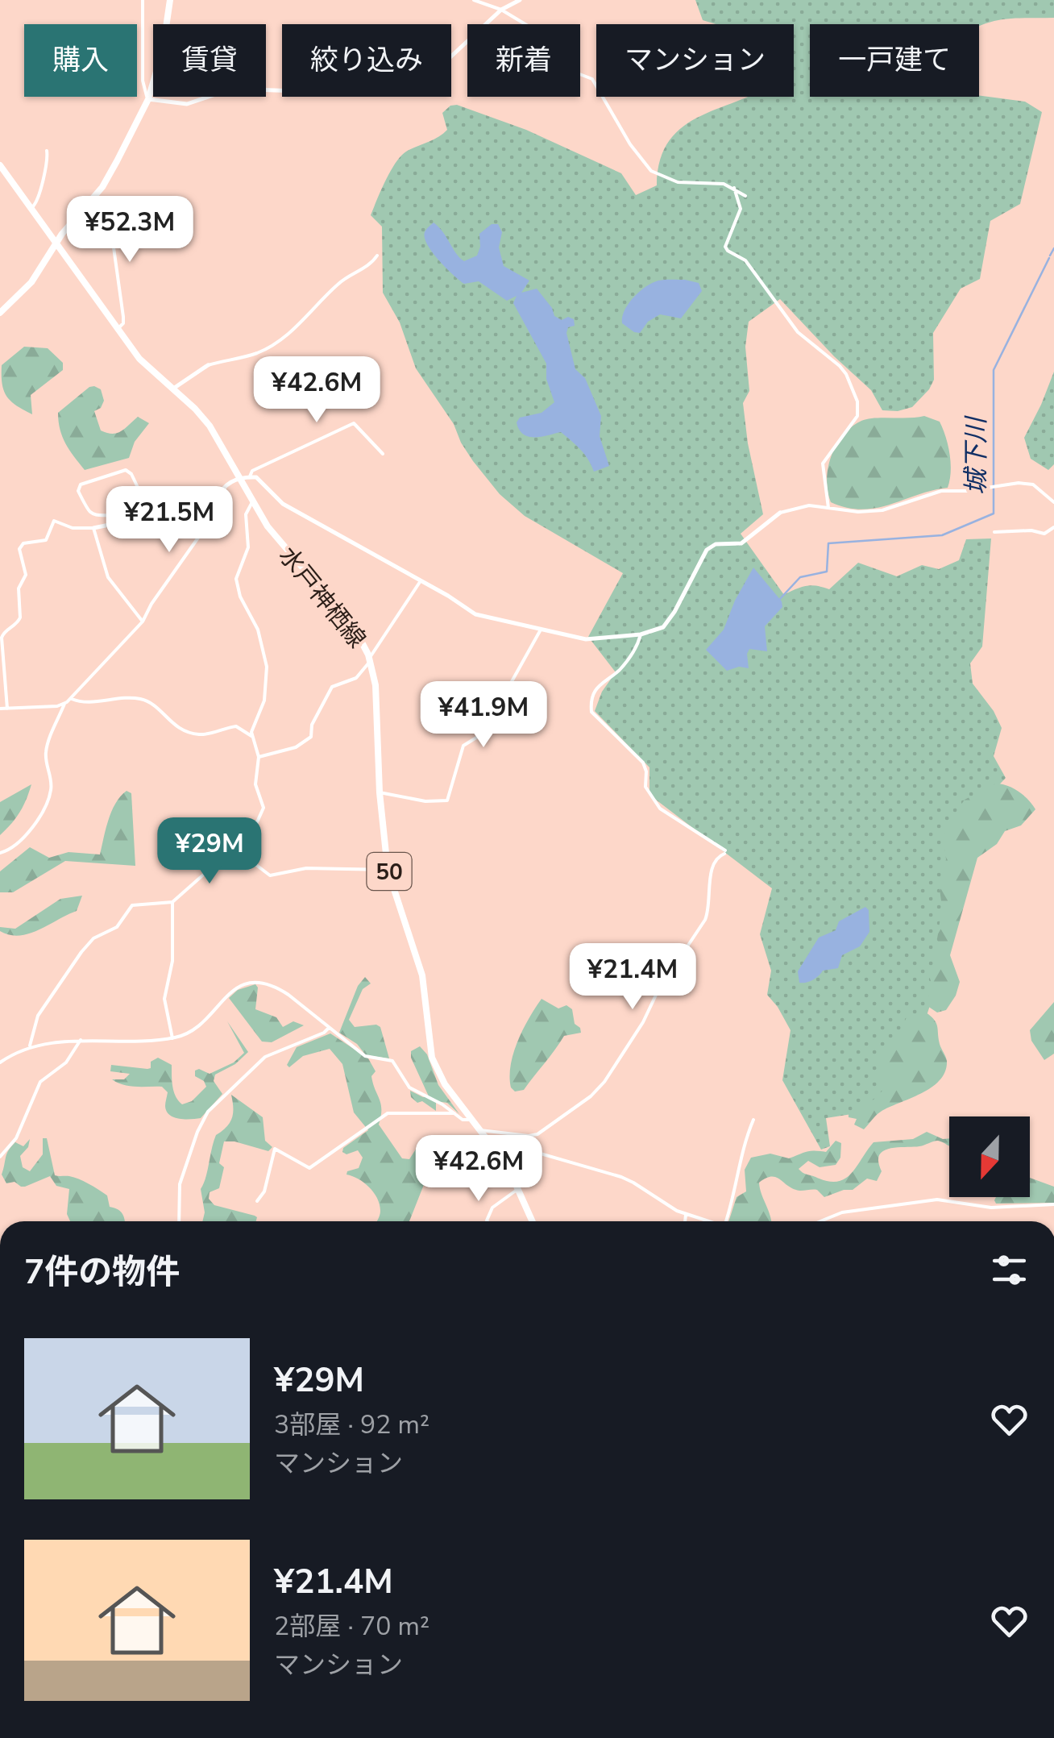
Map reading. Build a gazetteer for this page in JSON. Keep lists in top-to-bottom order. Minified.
{"streets":{"main road":["水戸神栖線","50"]},"water":["城下川"],"north":"bottom","page":{"chip":["購入","賃貸","絞り込み","新着","マンション","一戸建て"],"price":["¥52.3M","¥42.6M","¥21.5M","¥41.9M","¥29M","¥21.4M","¥42.6M"],"heading":"7件の物件","list":[{"name":"¥29M","note":"3部屋 · 92 m² · マンション"},{"name":"¥21.4M","note":"2部屋 · 70 m² · マンション"}]}}
